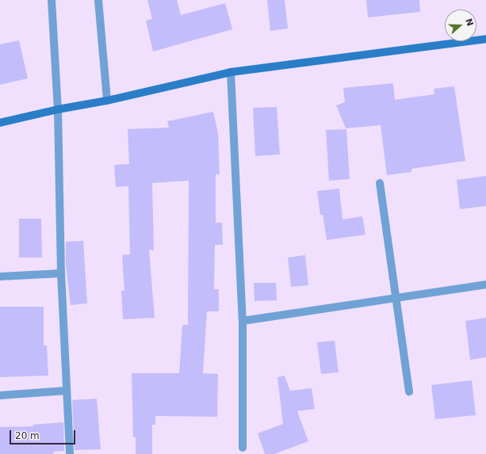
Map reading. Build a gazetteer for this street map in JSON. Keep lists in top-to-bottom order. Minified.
{"scale_bar":"20 m","north":"right"}
